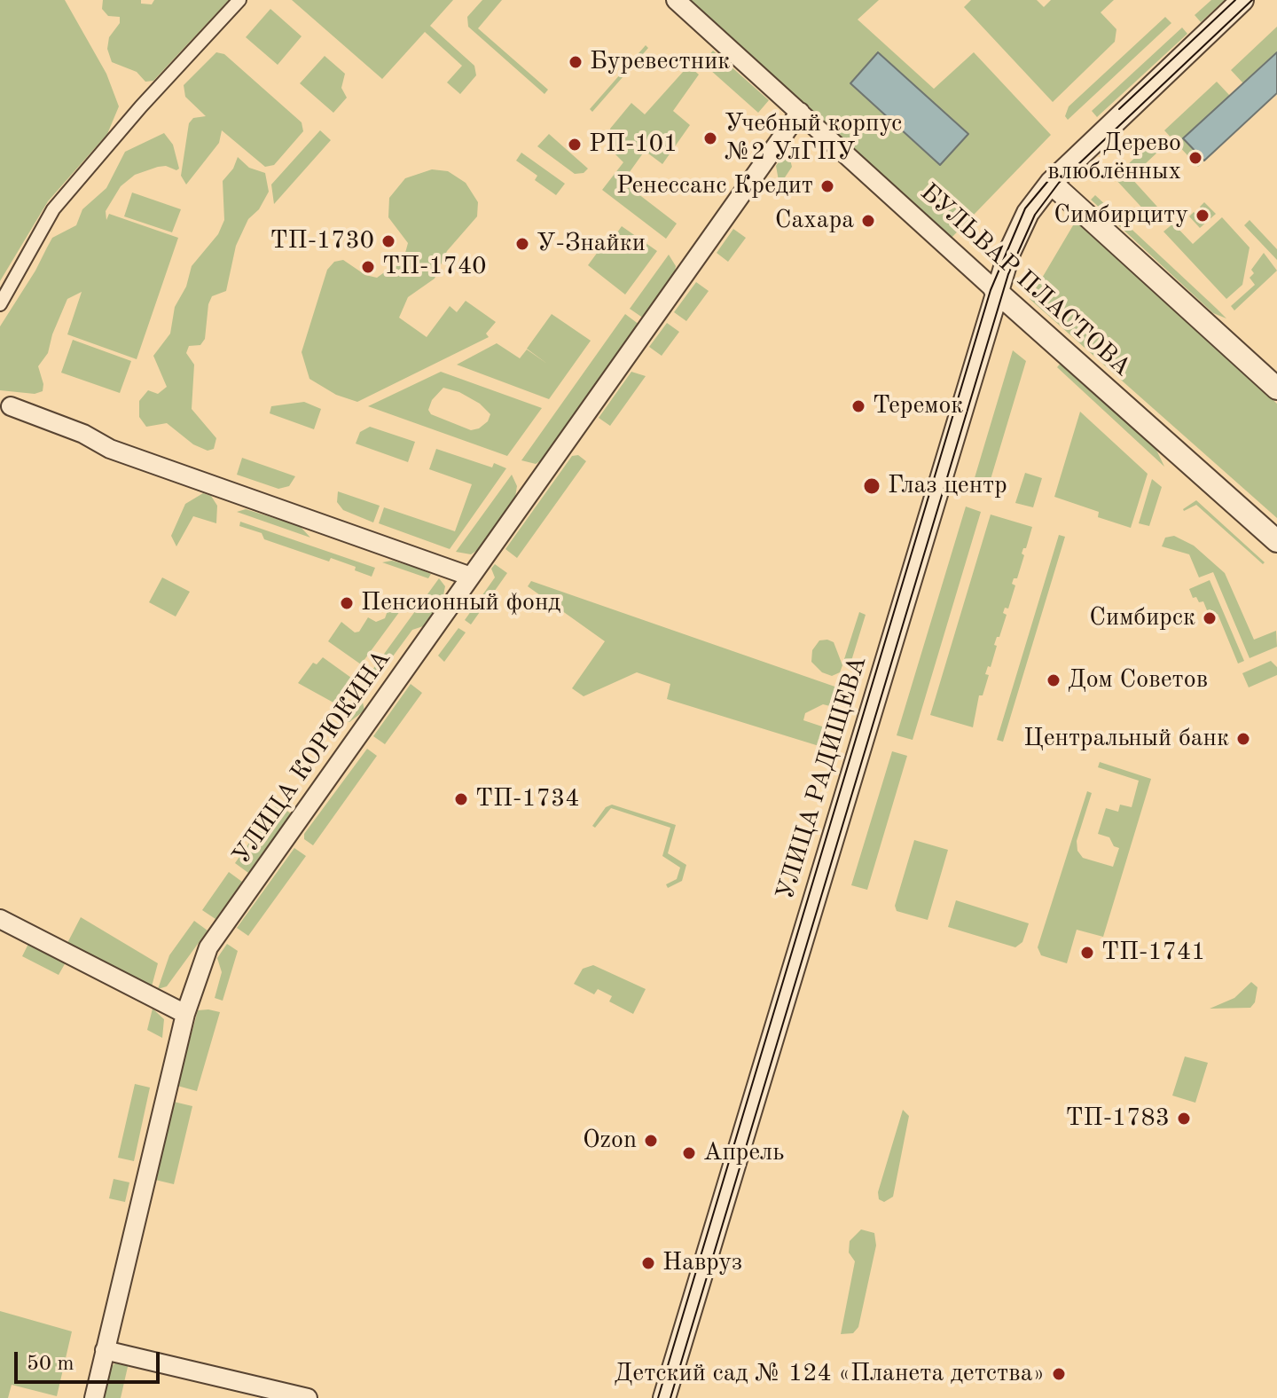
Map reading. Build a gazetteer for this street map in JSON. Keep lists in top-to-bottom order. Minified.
{"streets":{"street":["БУЛЬВАР ПЛАСТОВА","УЛИЦА КОРЮКИНА","УЛИЦА РАДИЩЕВА"]},"crossings":[["БУЛЬВАР ПЛАСТОВА","УЛИЦА КОРЮКИНА"],["БУЛЬВАР ПЛАСТОВА","УЛИЦА РАДИЩЕВА"]],"places":["Буревестник","Учебный корпус №2 УлГПУ","РП-101","Дерево влюблённых","Ренессанс Кредит","Симбирциту","Сахара","ТП-1730","У-Знайки","ТП-1740","Теремок","Глаз центр","Пенсионный фонд","Симбирск","Дом Советов","Центральный банк","ТП-1734","ТП-1741","ТП-1783","Ozon","Апрель","Навруз","Детский сад № 124 «Планета детства»"],"scale_bar":"50 m"}
